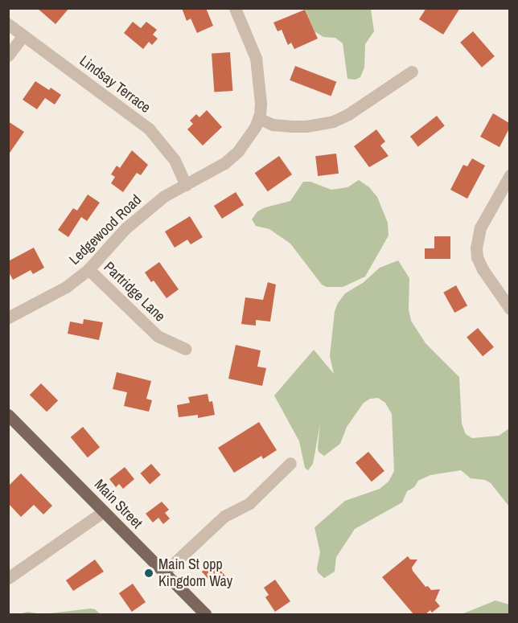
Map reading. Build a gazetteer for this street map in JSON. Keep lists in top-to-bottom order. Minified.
{"streets":{"main road":["Main Street"],"street":["Lindsay Terrace","Ledgewood Road","Partridge Lane"]},"crossings":[["Lindsay Terrace","Ledgewood Road"],["Ledgewood Road","Partridge Lane"]],"places":["Main St opp Kingdom Way"]}
